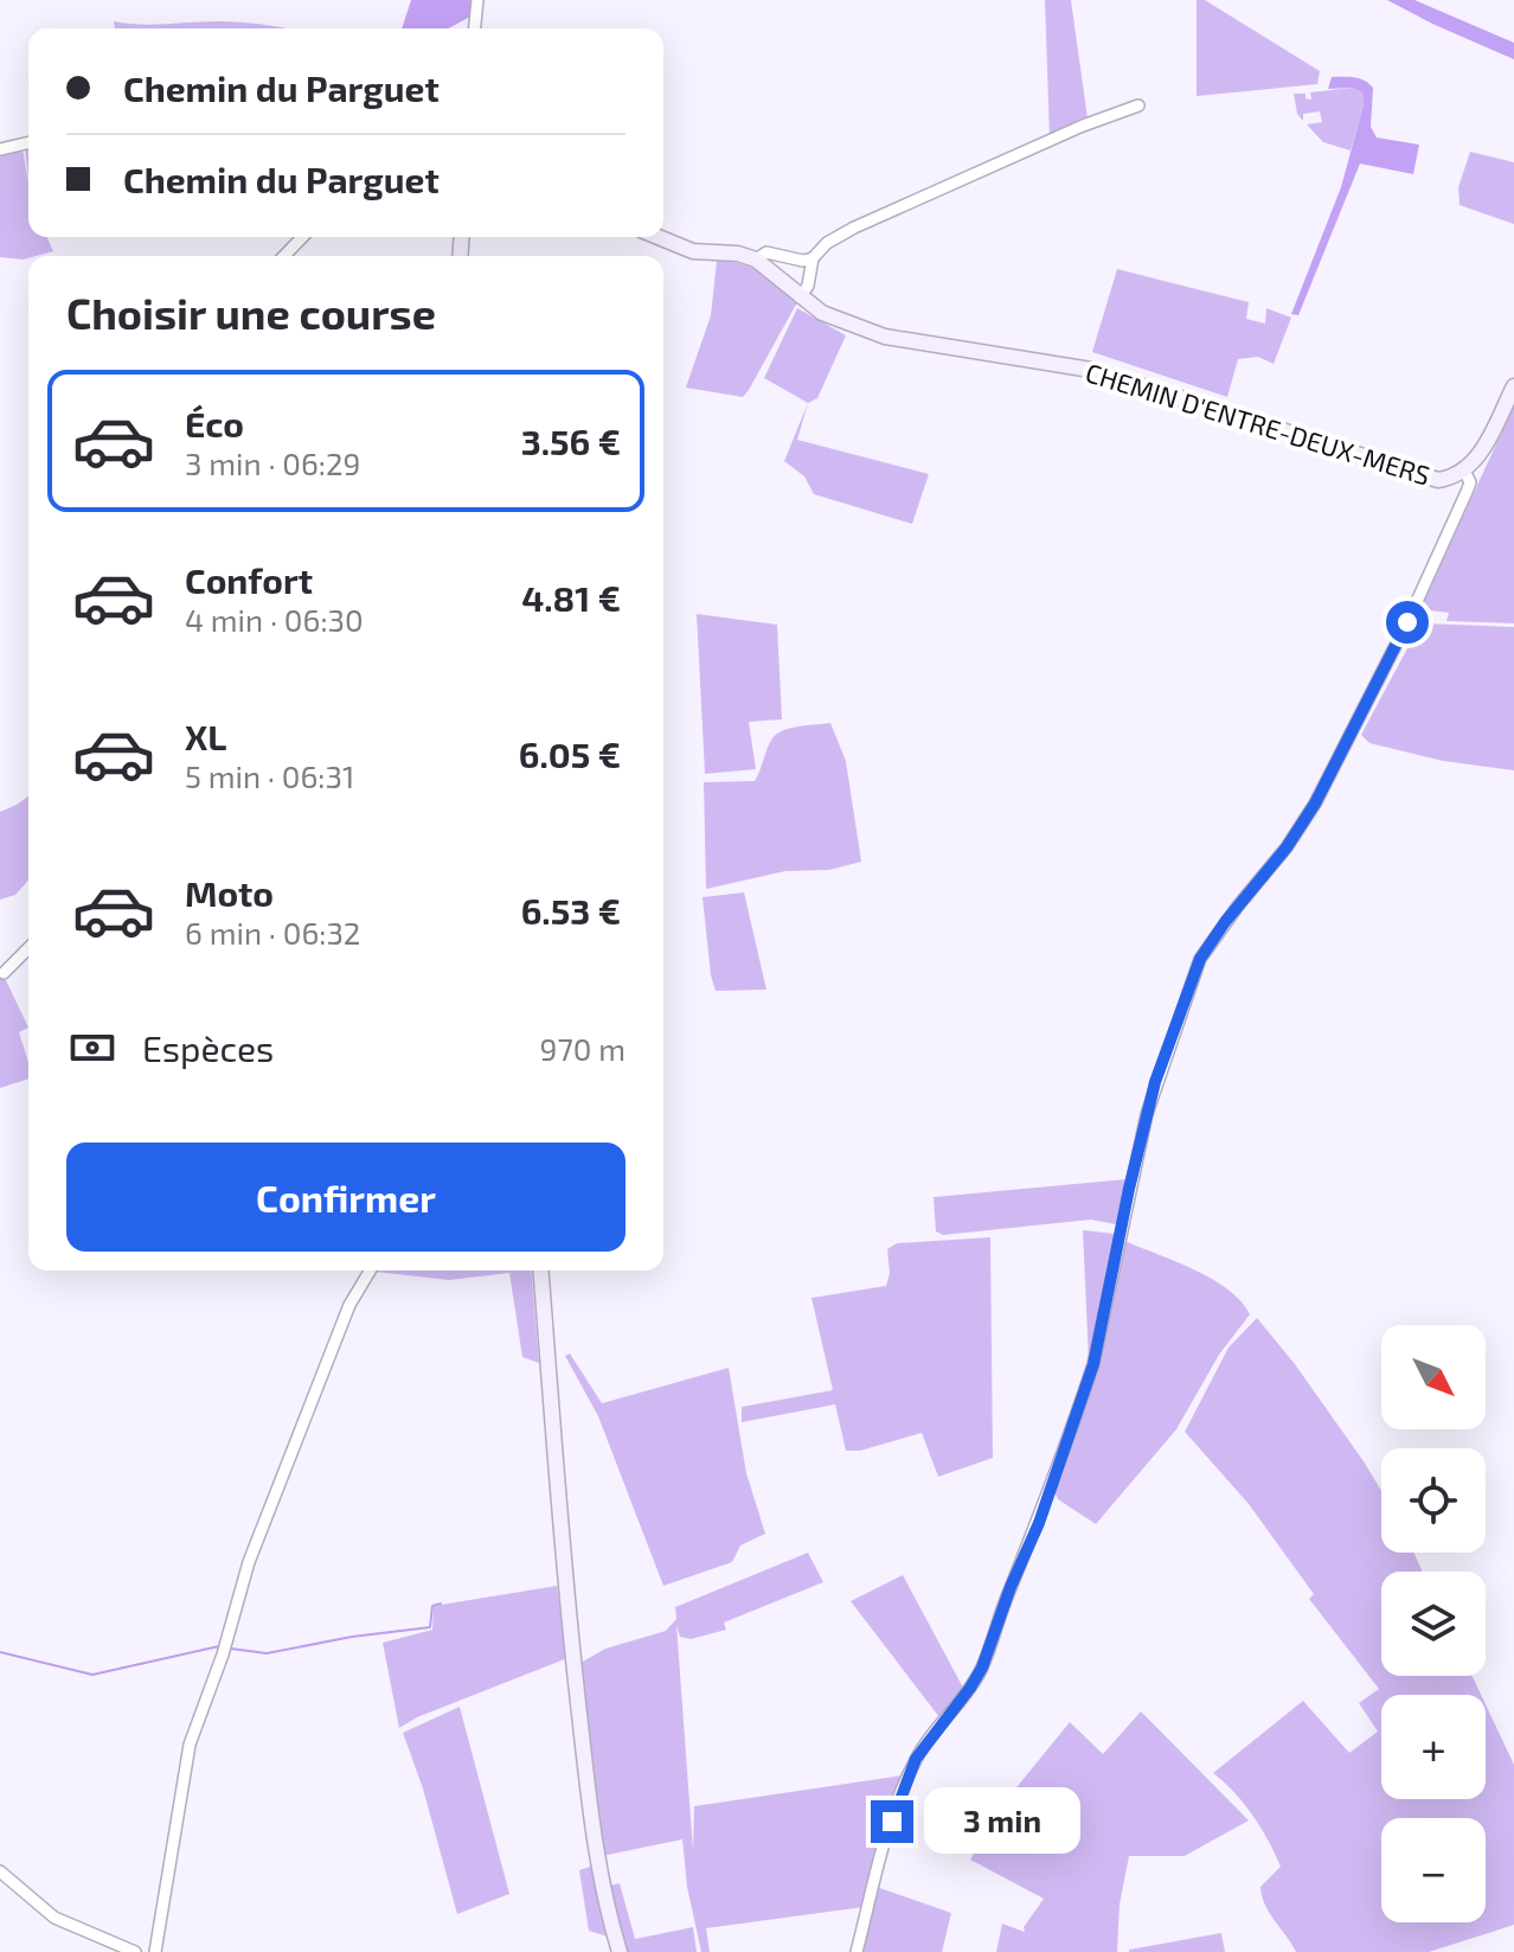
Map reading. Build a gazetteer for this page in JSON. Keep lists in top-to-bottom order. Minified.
{"streets":{"street":["CHEMIN D'ENTRE-DEUX-MERS"]},"north":"bottom right","page":{"banner":["Chemin du Parguet","Chemin du Parguet"],"heading":"Choisir une course","list":[{"name":"Éco","note":"3 min · 06:29","value":"3.56 €"},{"name":"Confort","note":"4 min · 06:30","value":"4.81 €"},{"name":"XL","note":"5 min · 06:31","value":"6.05 €"},{"name":"Moto","note":"6 min · 06:32","value":"6.53 €"}],"pay":["Espèces","970 m"],"buttons":"Confirmer","map_buttons":["+","−"],"bubble":"3 min"}}
